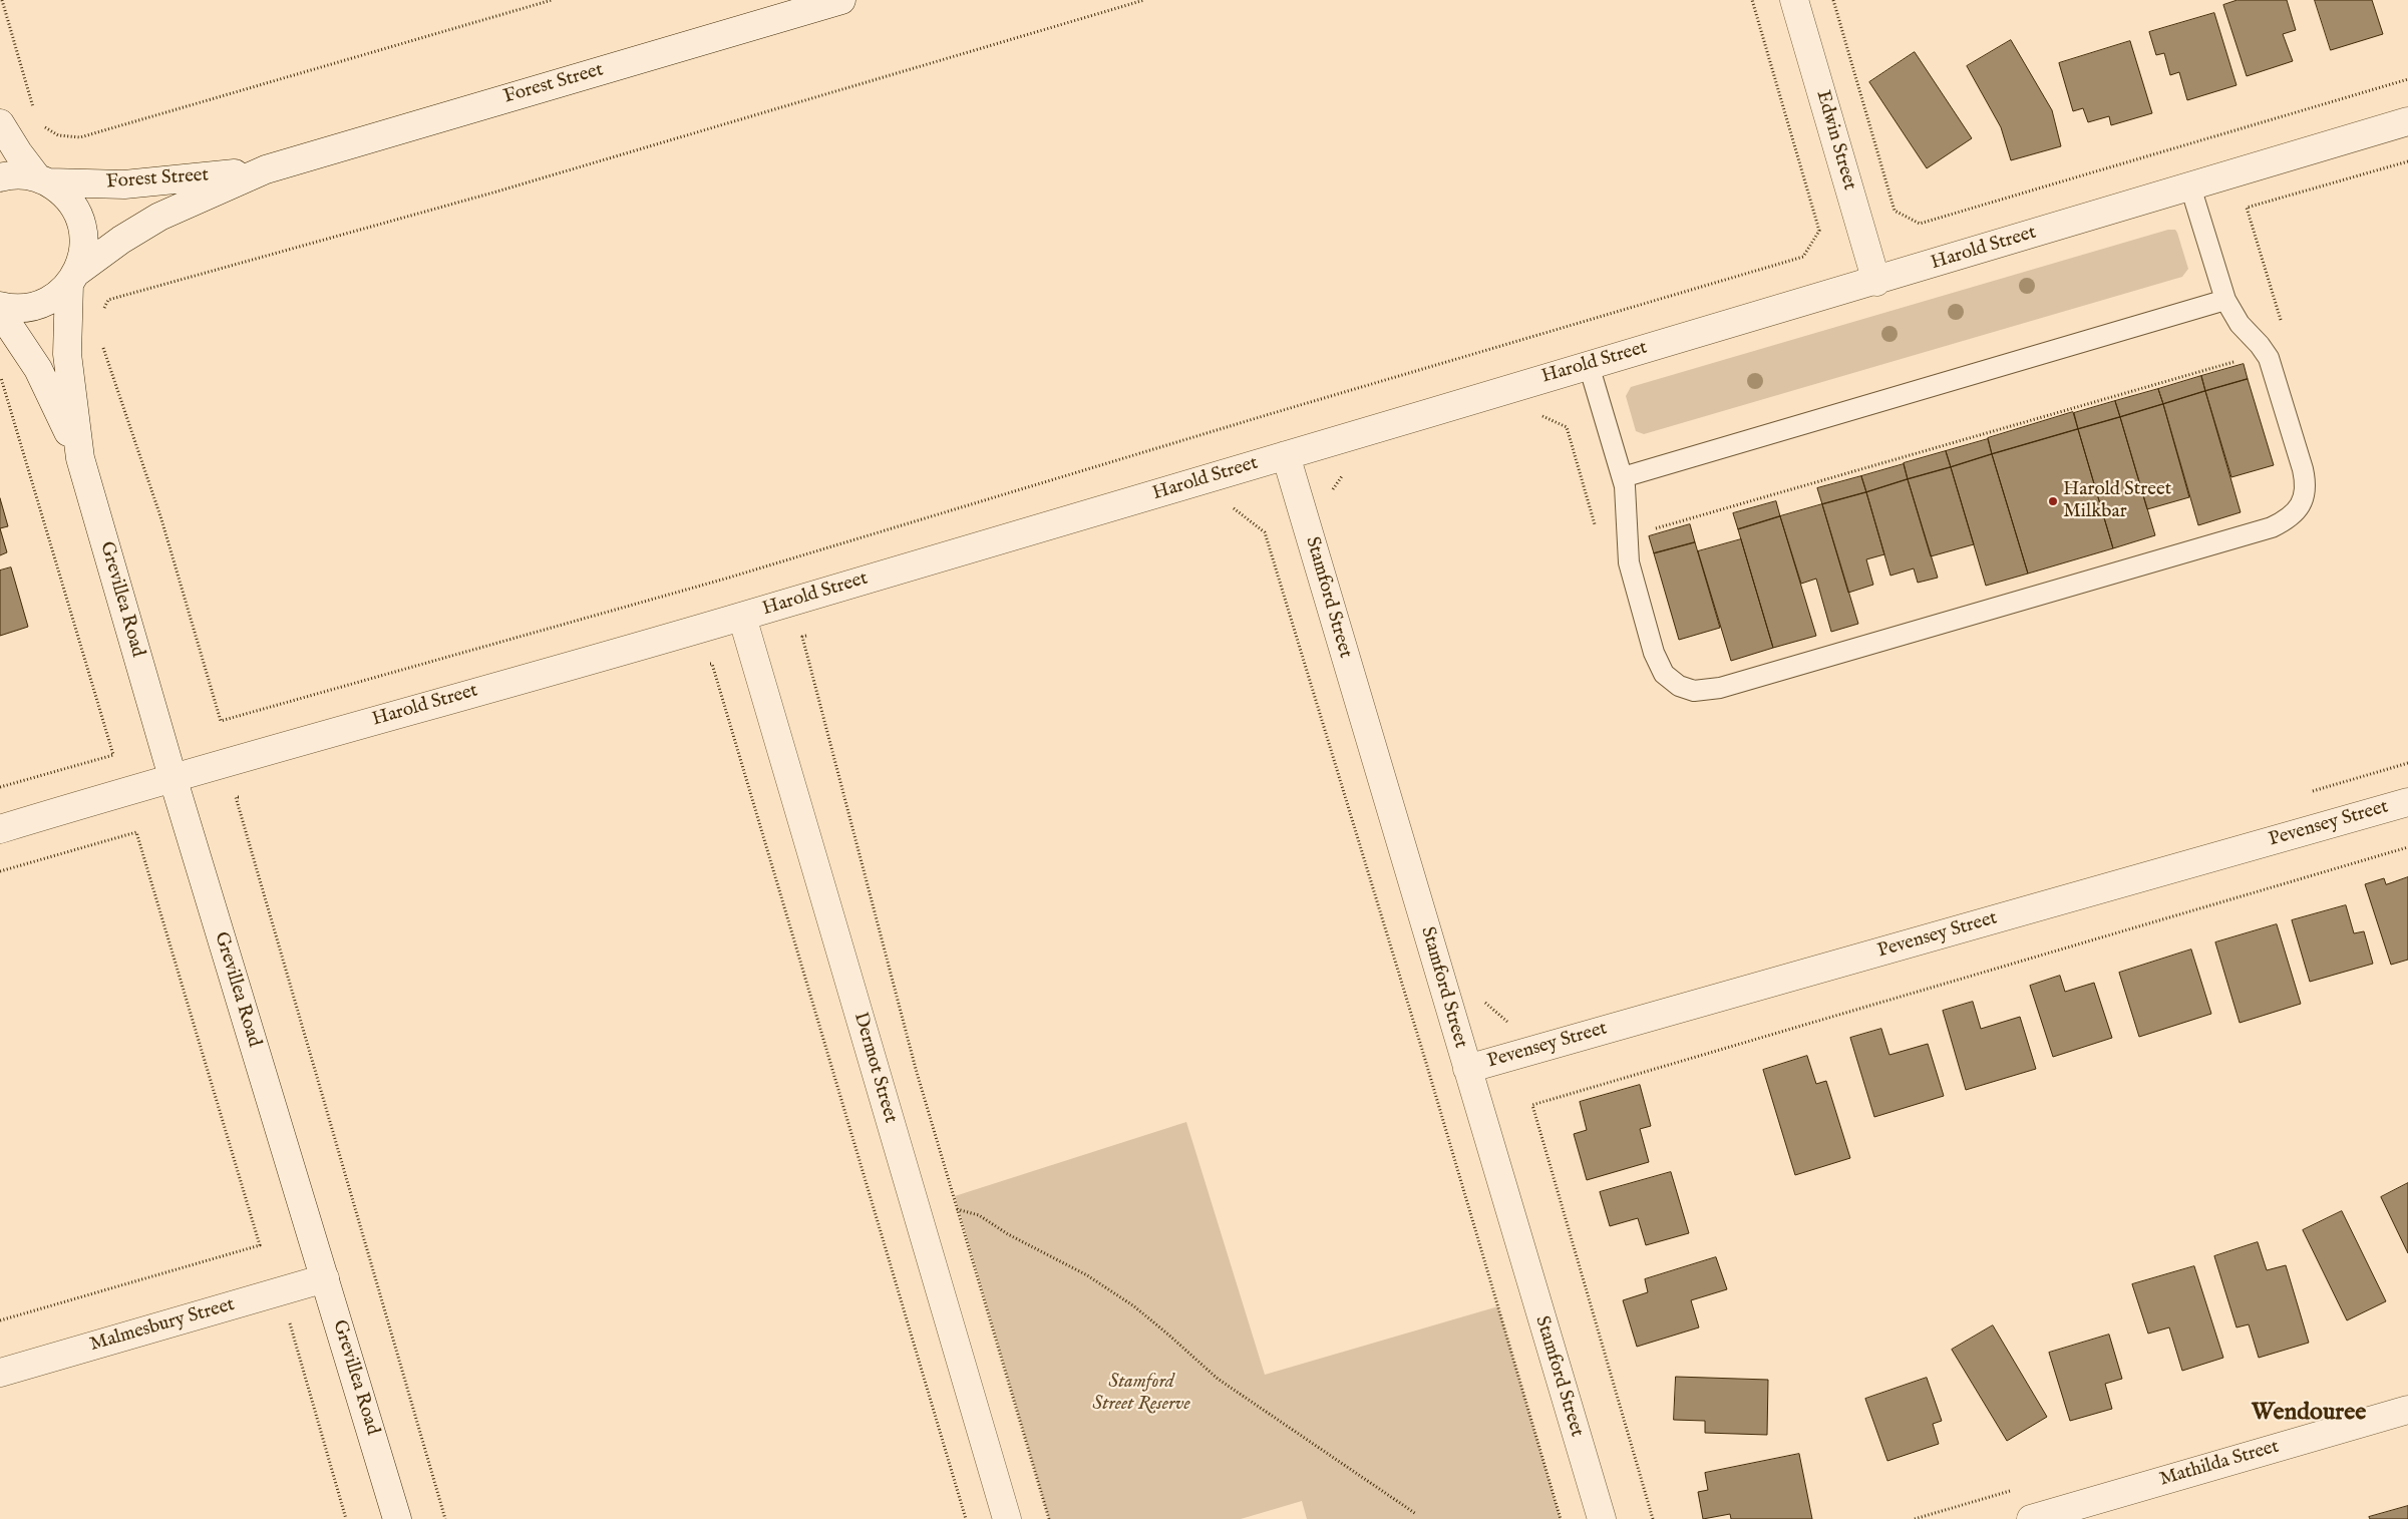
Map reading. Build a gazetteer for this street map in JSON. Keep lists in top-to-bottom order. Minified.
{"streets":{"street":["Forest Street","Edwin Street","Harold Street","Stamford Street","Grevillea Road","Pevensey Street","Dermot Street","Malmesbury Street","Mathilda Street"]},"crossings":[["Forest Street","Grevillea Road"],["Edwin Street","Harold Street"],["Harold Street","Stamford Street"],["Harold Street","Grevillea Road"],["Harold Street","Dermot Street"],["Stamford Street","Pevensey Street"],["Grevillea Road","Malmesbury Street"]],"districts":["Wendouree"],"parks":["Stamford Street Reserve"],"places":["Harold Street Milkbar"]}
